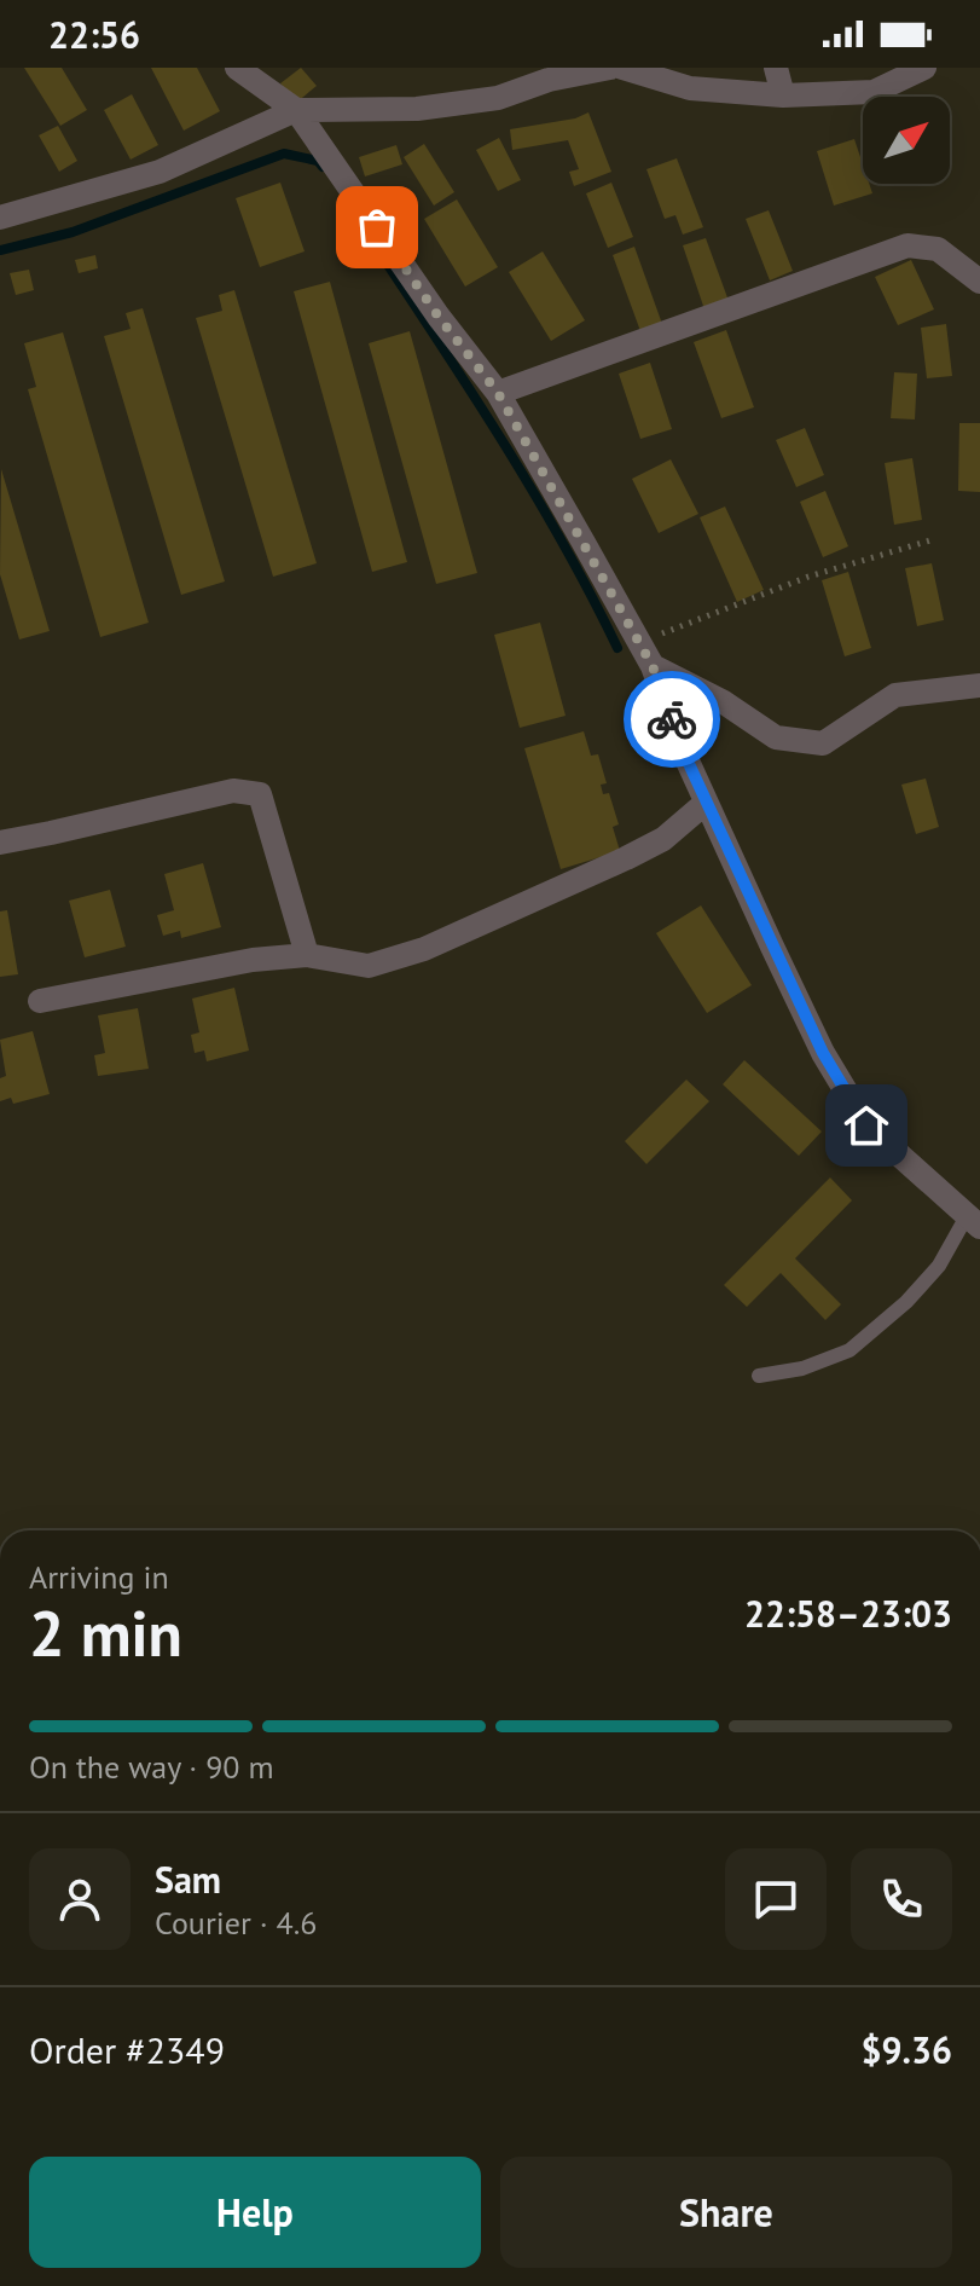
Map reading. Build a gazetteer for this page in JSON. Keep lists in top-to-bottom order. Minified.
{"north":"top right","page":{"status":"22:56","heading":["2 min","Arriving in","22:58–23:03"],"panel":["Sam","Courier · 4.6","Order #2349","$9.36"],"bar":"On the way · 90 m","buttons":["Help","Share"]}}
